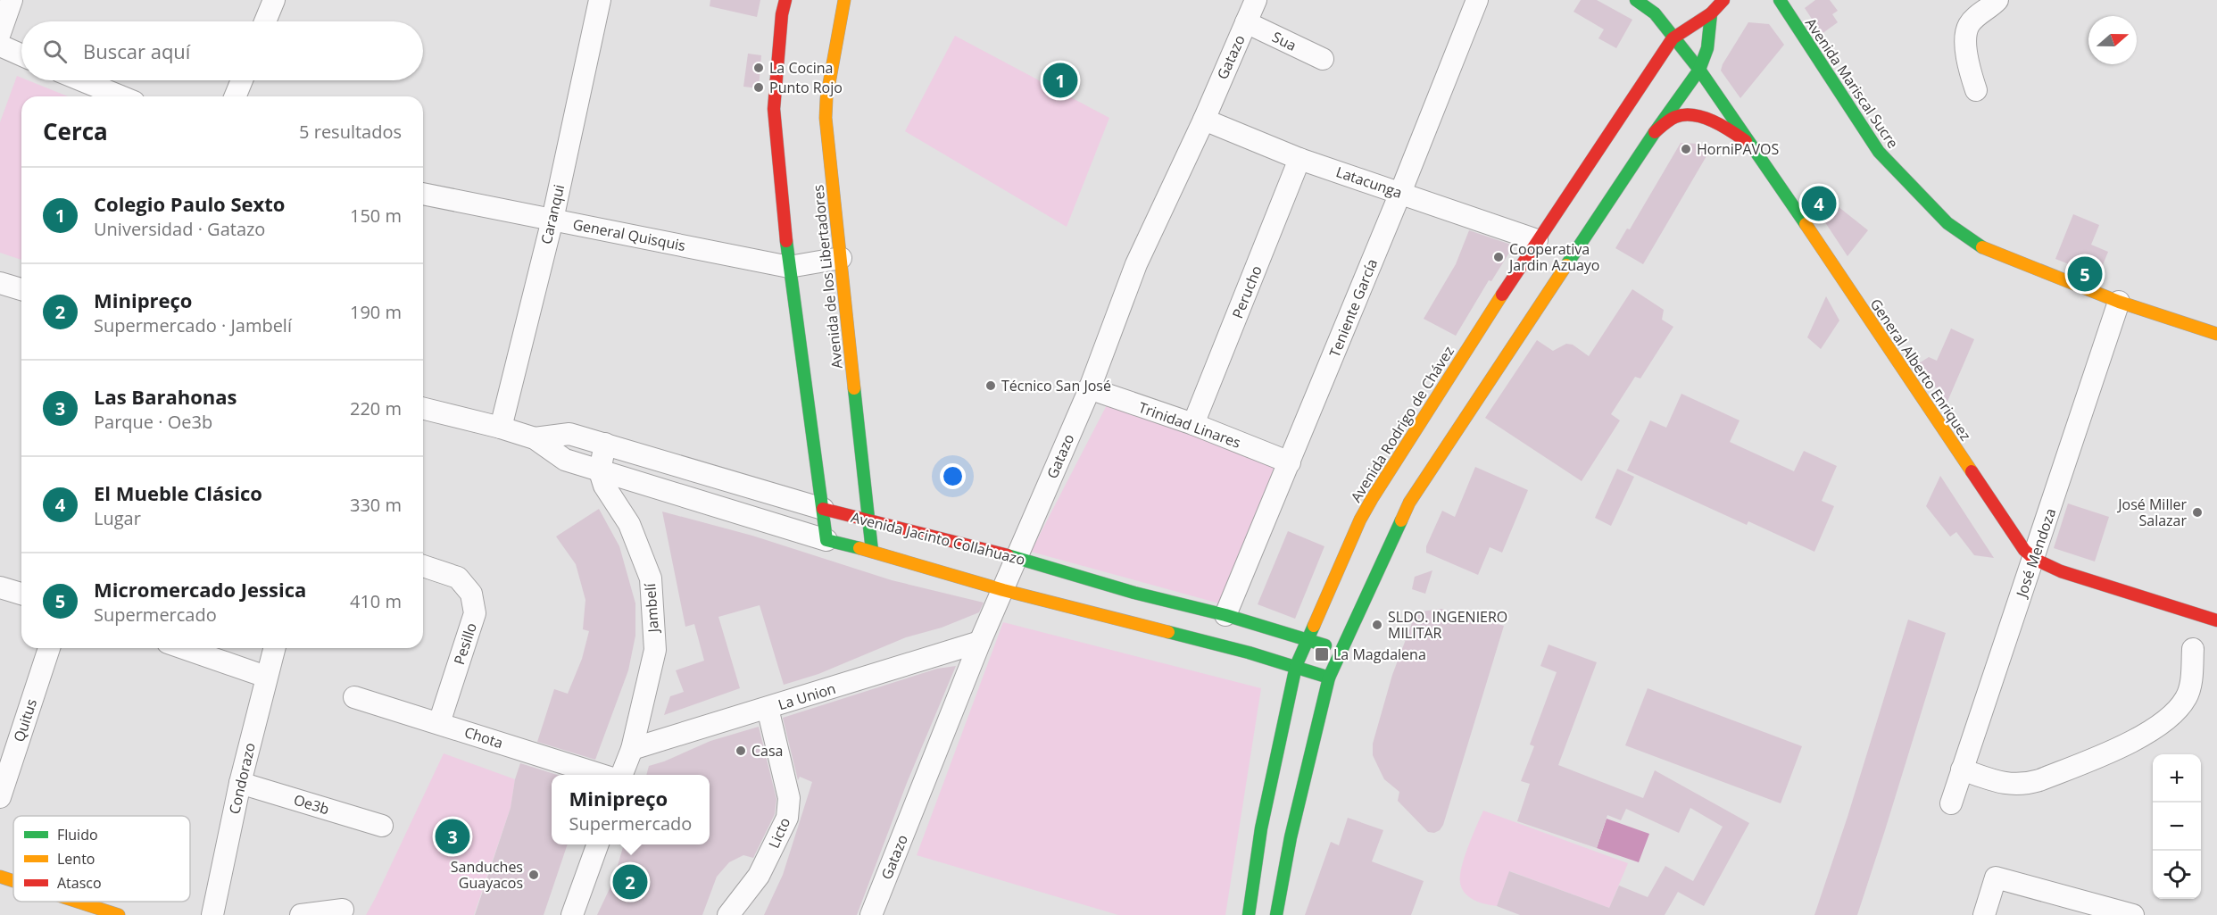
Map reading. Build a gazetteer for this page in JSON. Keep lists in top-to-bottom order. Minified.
{"streets":{"main road":["Avenida Mariscal Sucre","Avenida de los Libertadores","General Alberto Enriquez","Avenida Rodrigo de Chávez","Avenida Jacinto Collahuazo"],"street":["Sua","Gatazo","Latacunga","Caranqui","General Quisquis","Perucho","Teniente García","Trinidad Linares","José Mendoza","Jambelí","Pesillo","La Union","Quitus","Chota","Condorazo","Oe3b","Licto"]},"crossings":[["Sua","Gatazo"],["Gatazo","Latacunga"],["Gatazo","Trinidad Linares"],["Gatazo","Avenida Jacinto Collahuazo"],["Gatazo","La Union"],["Avenida Mariscal Sucre","José Mendoza"],["Latacunga","Perucho"],["Latacunga","Teniente García"],["Latacunga","Avenida Rodrigo de Chávez"],["Caranqui","General Quisquis"],["Caranqui","Avenida Jacinto Collahuazo"],["General Quisquis","Avenida de los Libertadores"],["Avenida de los Libertadores","Avenida Jacinto Collahuazo"],["Perucho","Trinidad Linares"],["Teniente García","Trinidad Linares"],["Teniente García","Avenida Jacinto Collahuazo"],["General Alberto Enriquez","Avenida Rodrigo de Chávez"],["General Alberto Enriquez","José Mendoza"],["Avenida Rodrigo de Chávez","Avenida Jacinto Collahuazo"],["Avenida Jacinto Collahuazo","Jambelí"],["Jambelí","La Union"],["Pesillo","Chota"],["La Union","Licto"],["Condorazo","Oe3b"]],"places":{"other":["La Cocina","Punto Rojo","HorniPAVOS","Cooperativa Jardin Azuayo","Técnico San José","José Miller Salazar","SLDO. INGENIERO MILITAR","Casa","Sanduches Guayacos"],"transit":["La Magdalena"]},"legend":["Fluido","Lento","Atasco"],"north":"right","page":{"search":"Buscar aquí","pins":["1","4","5","3","2"],"heading":["Cerca","5 resultados"],"list":[{"mark":"1","name":"Colegio Paulo Sexto","note":"Universidad · Gatazo","value":"150 m"},{"mark":"2","name":"Minipreço","note":"Supermercado · Jambelí","value":"190 m"},{"mark":"3","name":"Las Barahonas","note":"Parque · Oe3b","value":"220 m"},{"mark":"4","name":"El Mueble Clásico","note":"Lugar","value":"330 m"},{"mark":"5","name":"Micromercado Jessica","note":"Supermercado","value":"410 m"}],"map_buttons":["+","−"],"popup":["Minipreço","Supermercado"]}}
